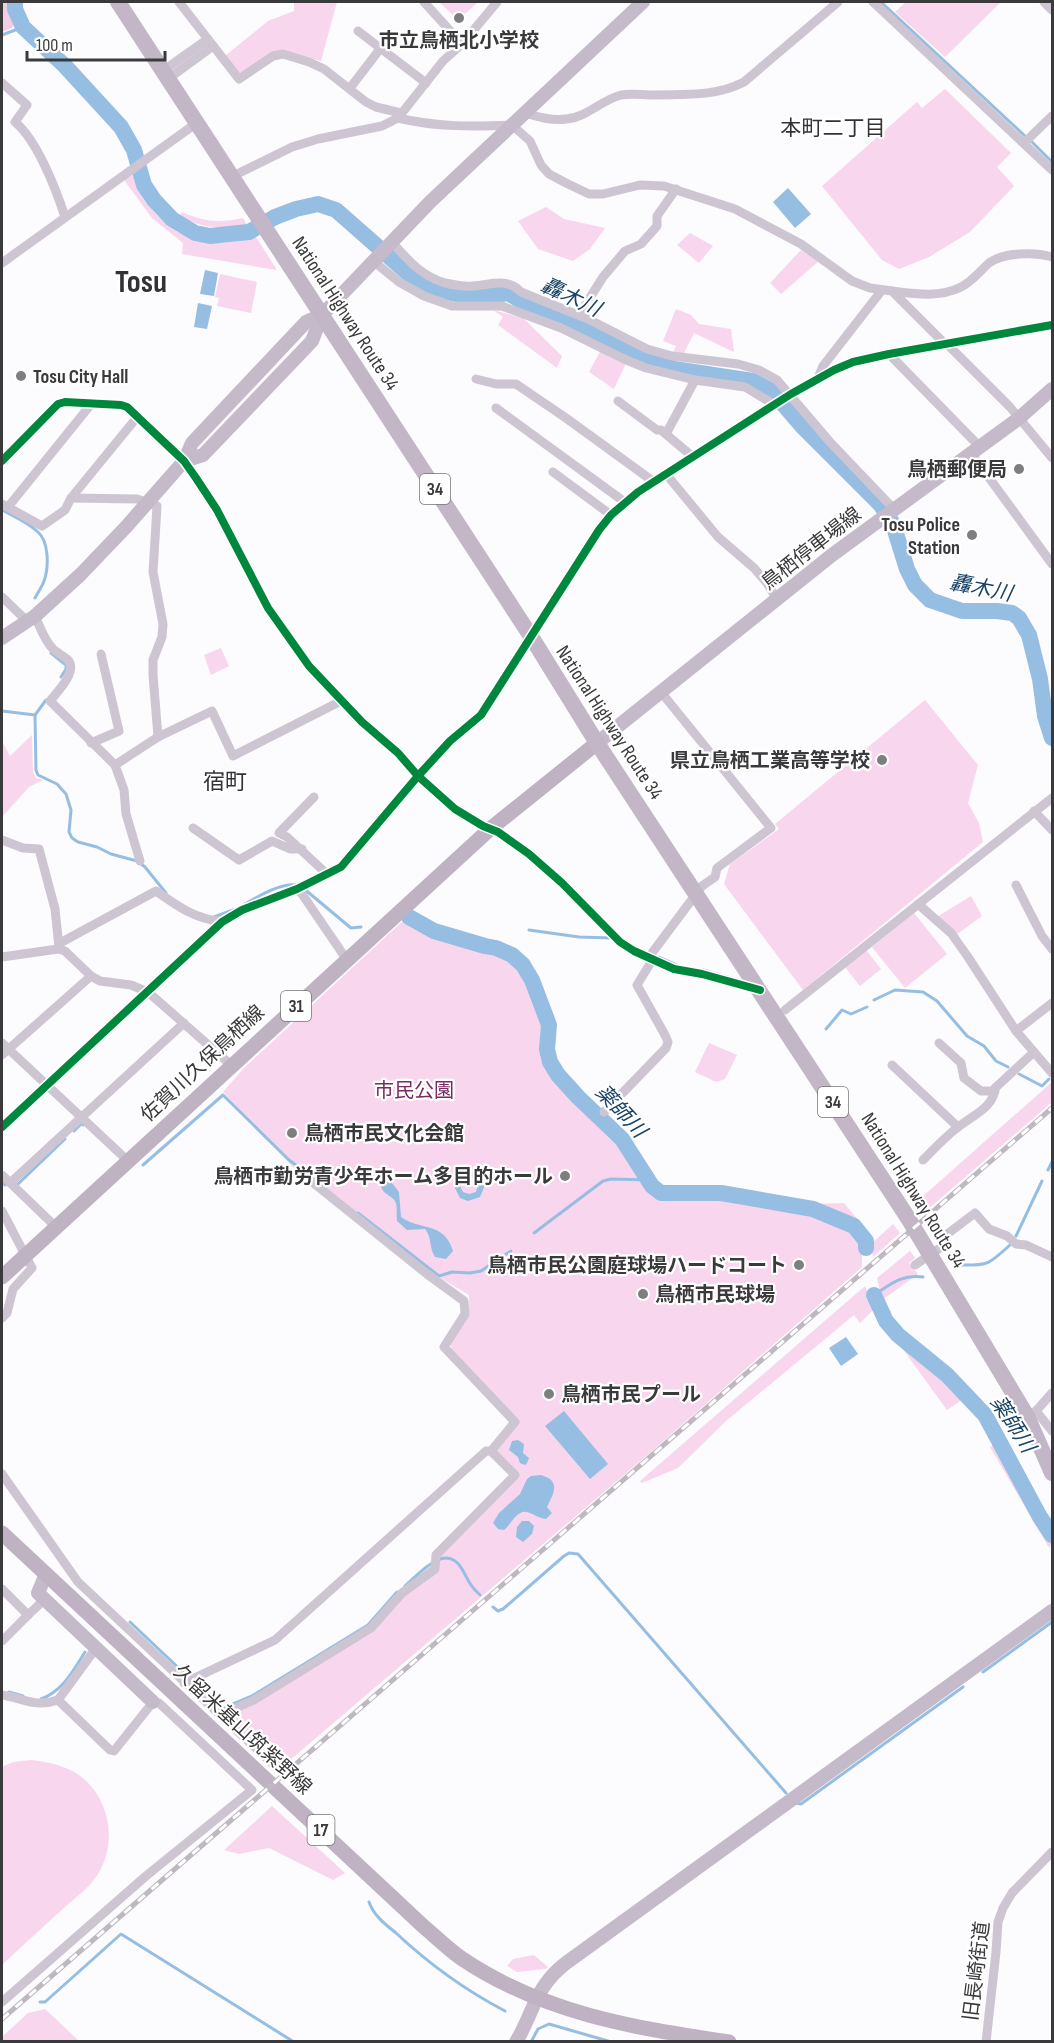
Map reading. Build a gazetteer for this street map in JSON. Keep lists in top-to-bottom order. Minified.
{"streets":{"highway":["National Highway Route 34","34"],"main road":["31","佐賀川久保鳥栖線","久留米基山筑紫野線","17"],"street":["鳥栖停車場線","旧長崎街道"]},"crossings":[["National Highway Route 34","鳥栖停車場線"],["National Highway Route 34","佐賀川久保鳥栖線"],["鳥栖停車場線","佐賀川久保鳥栖線"]],"districts":["本町二丁目","Tosu","宿町"],"water":["轟木川","薬師川"],"parks":["市民公園"],"places":["市立鳥栖北小学校","Tosu City Hall","鳥栖郵便局","Tosu Police Station","県立鳥栖工業高等学校","鳥栖市民文化会館","鳥栖市勤労青少年ホーム多目的ホール","鳥栖市民公園庭球場ハードコート","鳥栖市民球場","鳥栖市民プール"],"scale_bar":"100 m"}
